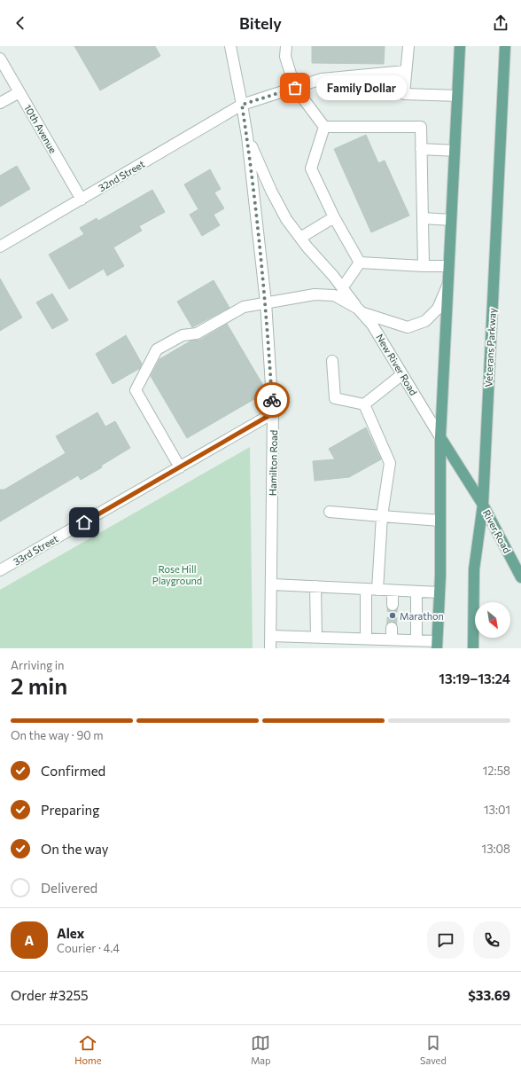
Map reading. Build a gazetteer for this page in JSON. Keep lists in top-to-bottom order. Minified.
{"streets":{"main road":["Veterans Parkway","New River Road","River Road"],"street":["10th Avenue","32nd Street","Hamilton Road","33rd Street"]},"crossings":[["10th Avenue","32nd Street"],["32nd Street","Hamilton Road"],["Veterans Parkway","New River Road"],["Veterans Parkway","River Road"],["New River Road","Hamilton Road"],["New River Road","River Road"],["New River Road","33rd Street"],["Hamilton Road","33rd Street"]],"parks":["Rose Hill Playground"],"places":["Family Dollar","Marathon"],"north":"bottom right","page":{"header":"Bitely","bubble":"Family Dollar","heading":["2 min","Arriving in","13:19–13:24"],"panel":["Alex","Courier · 4.4","Order #3255","$33.69"],"bar":"On the way · 90 m","list":[["Confirmed","12:58"],["Preparing","13:01"],["On the way","13:08"],"Delivered"],"round":"A","tabs":["Home","Map","Saved"]}}
